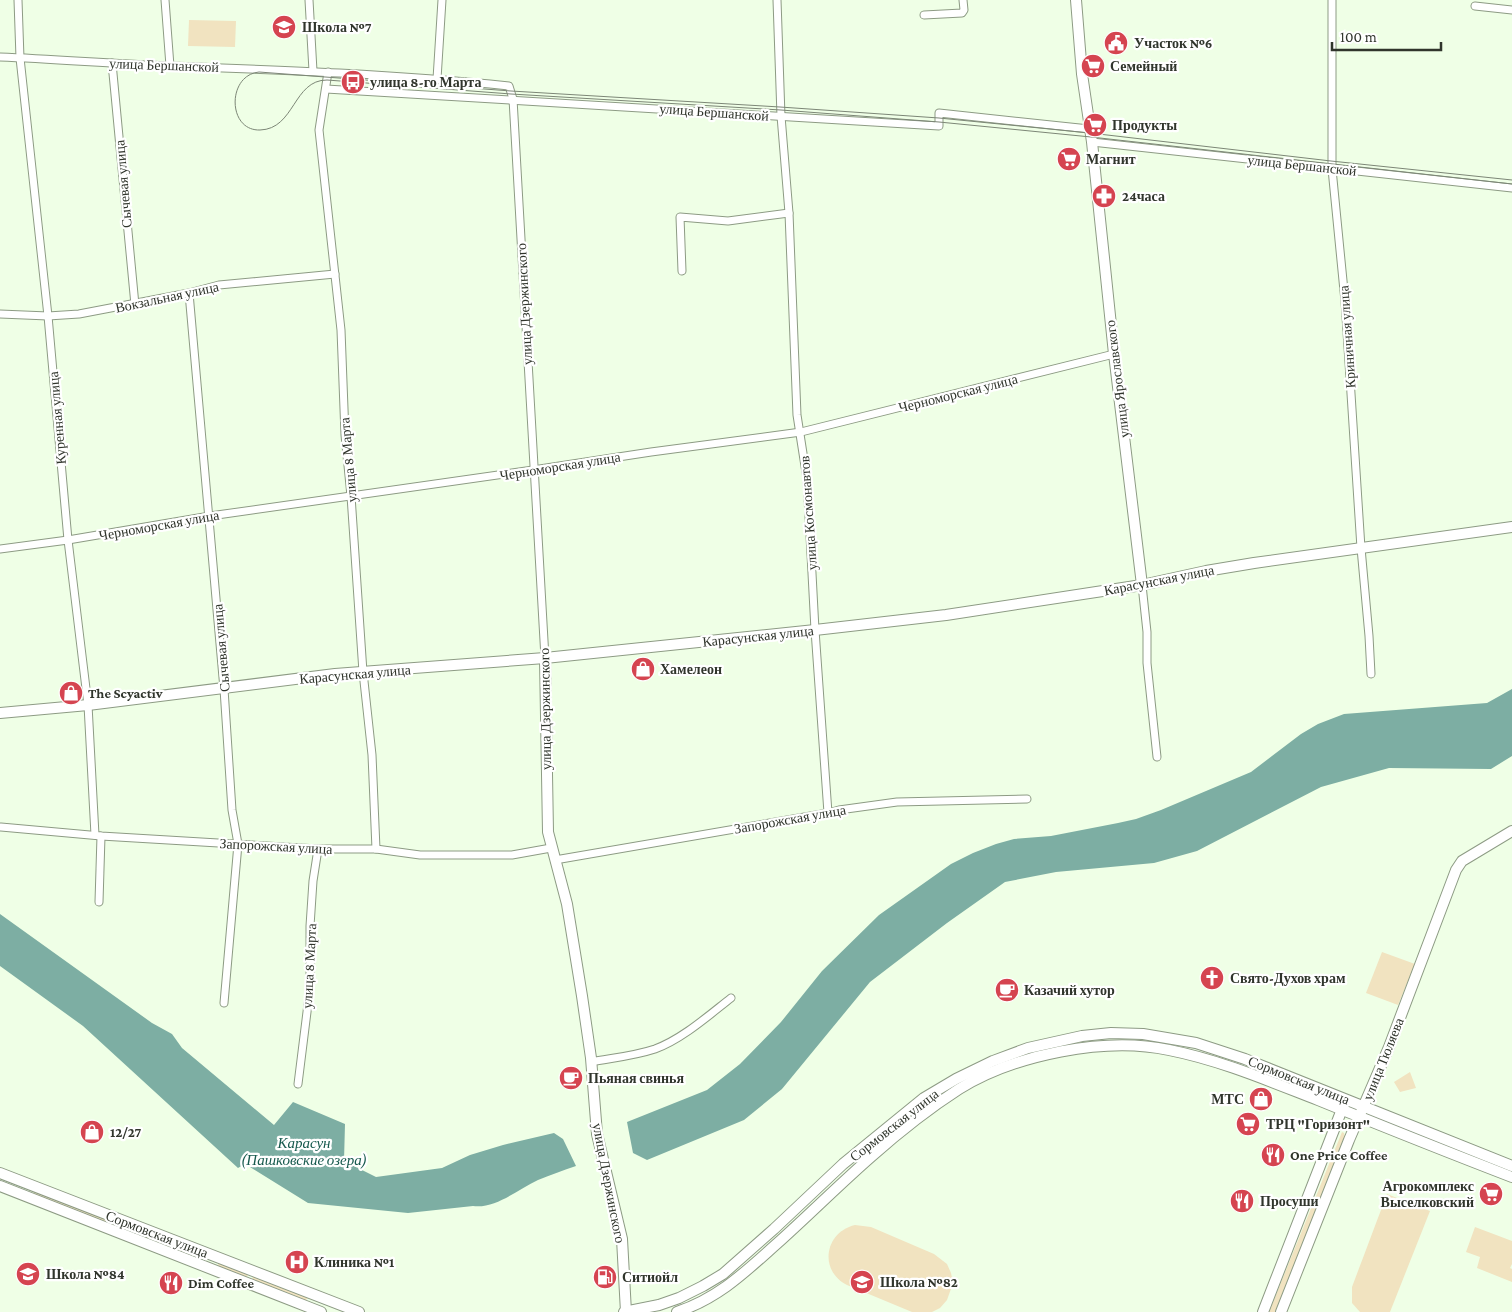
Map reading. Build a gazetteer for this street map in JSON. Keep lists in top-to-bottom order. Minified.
{"streets":{"main road":["улица Дзержинского","улица Ярославского","Карасунская улица","улица Тюляева","Сормовская улица"],"street":["улица Бершанской","Сычевая улица","Вокзальная улица","Криничная улица","Черноморская улица","Куренная улица","улица 8 Марта","улица Космонавтов","Запорожская улица"]},"crossings":[["улица Бершанской","Сычевая улица"],["улица Бершанской","улица Дзержинского"],["улица Бершанской","Криничная улица"],["улица Бершанской","улица Ярославского"],["улица Бершанской","Куренная улица"],["улица Бершанской","улица 8 Марта"],["улица Бершанской","улица Космонавтов"],["Сычевая улица","Вокзальная улица"],["Сычевая улица","Черноморская улица"],["Сычевая улица","Карасунская улица"],["Сычевая улица","Запорожская улица"],["Вокзальная улица","Куренная улица"],["Вокзальная улица","улица 8 Марта"],["улица Дзержинского","Черноморская улица"],["улица Дзержинского","Карасунская улица"],["улица Дзержинского","Запорожская улица"],["улица Дзержинского","Сормовская улица"],["Криничная улица","Карасунская улица"],["улица Ярославского","Черноморская улица"],["улица Ярославского","Карасунская улица"],["Черноморская улица","Куренная улица"],["Черноморская улица","улица 8 Марта"],["Черноморская улица","улица Космонавтов"],["Куренная улица","Карасунская улица"],["Куренная улица","Запорожская улица"],["улица 8 Марта","Карасунская улица"],["улица 8 Марта","Запорожская улица"],["улица Космонавтов","Карасунская улица"],["улица Космонавтов","Запорожская улица"],["улица Тюляева","Сормовская улица"]],"water":["Карасун (Пашковские озера)"],"places":{"school or university":["Школа №7","Школа №84","Школа №82"],"public building":["Участок №6"],"supermarket":["Семейный","Продукты","Магнит","ТРЦ \"Горизонт\"","Агрокомплекс Выселковский"],"bus stop":["улица 8-го Марта"],"pharmacy":["24часа"],"shop":["Хамелеон","The Scyactiv","МТС","12/27"],"church":["Свято-Духов храм"],"cafe":["Казачий хутор","Пьяная свинья"],"restaurant":["One Price Coffee","Просуши","Dim Coffee"],"hospital":["Клиника №1"],"fuel station":["Ситиойл"]},"scale_bar":"100 m"}
